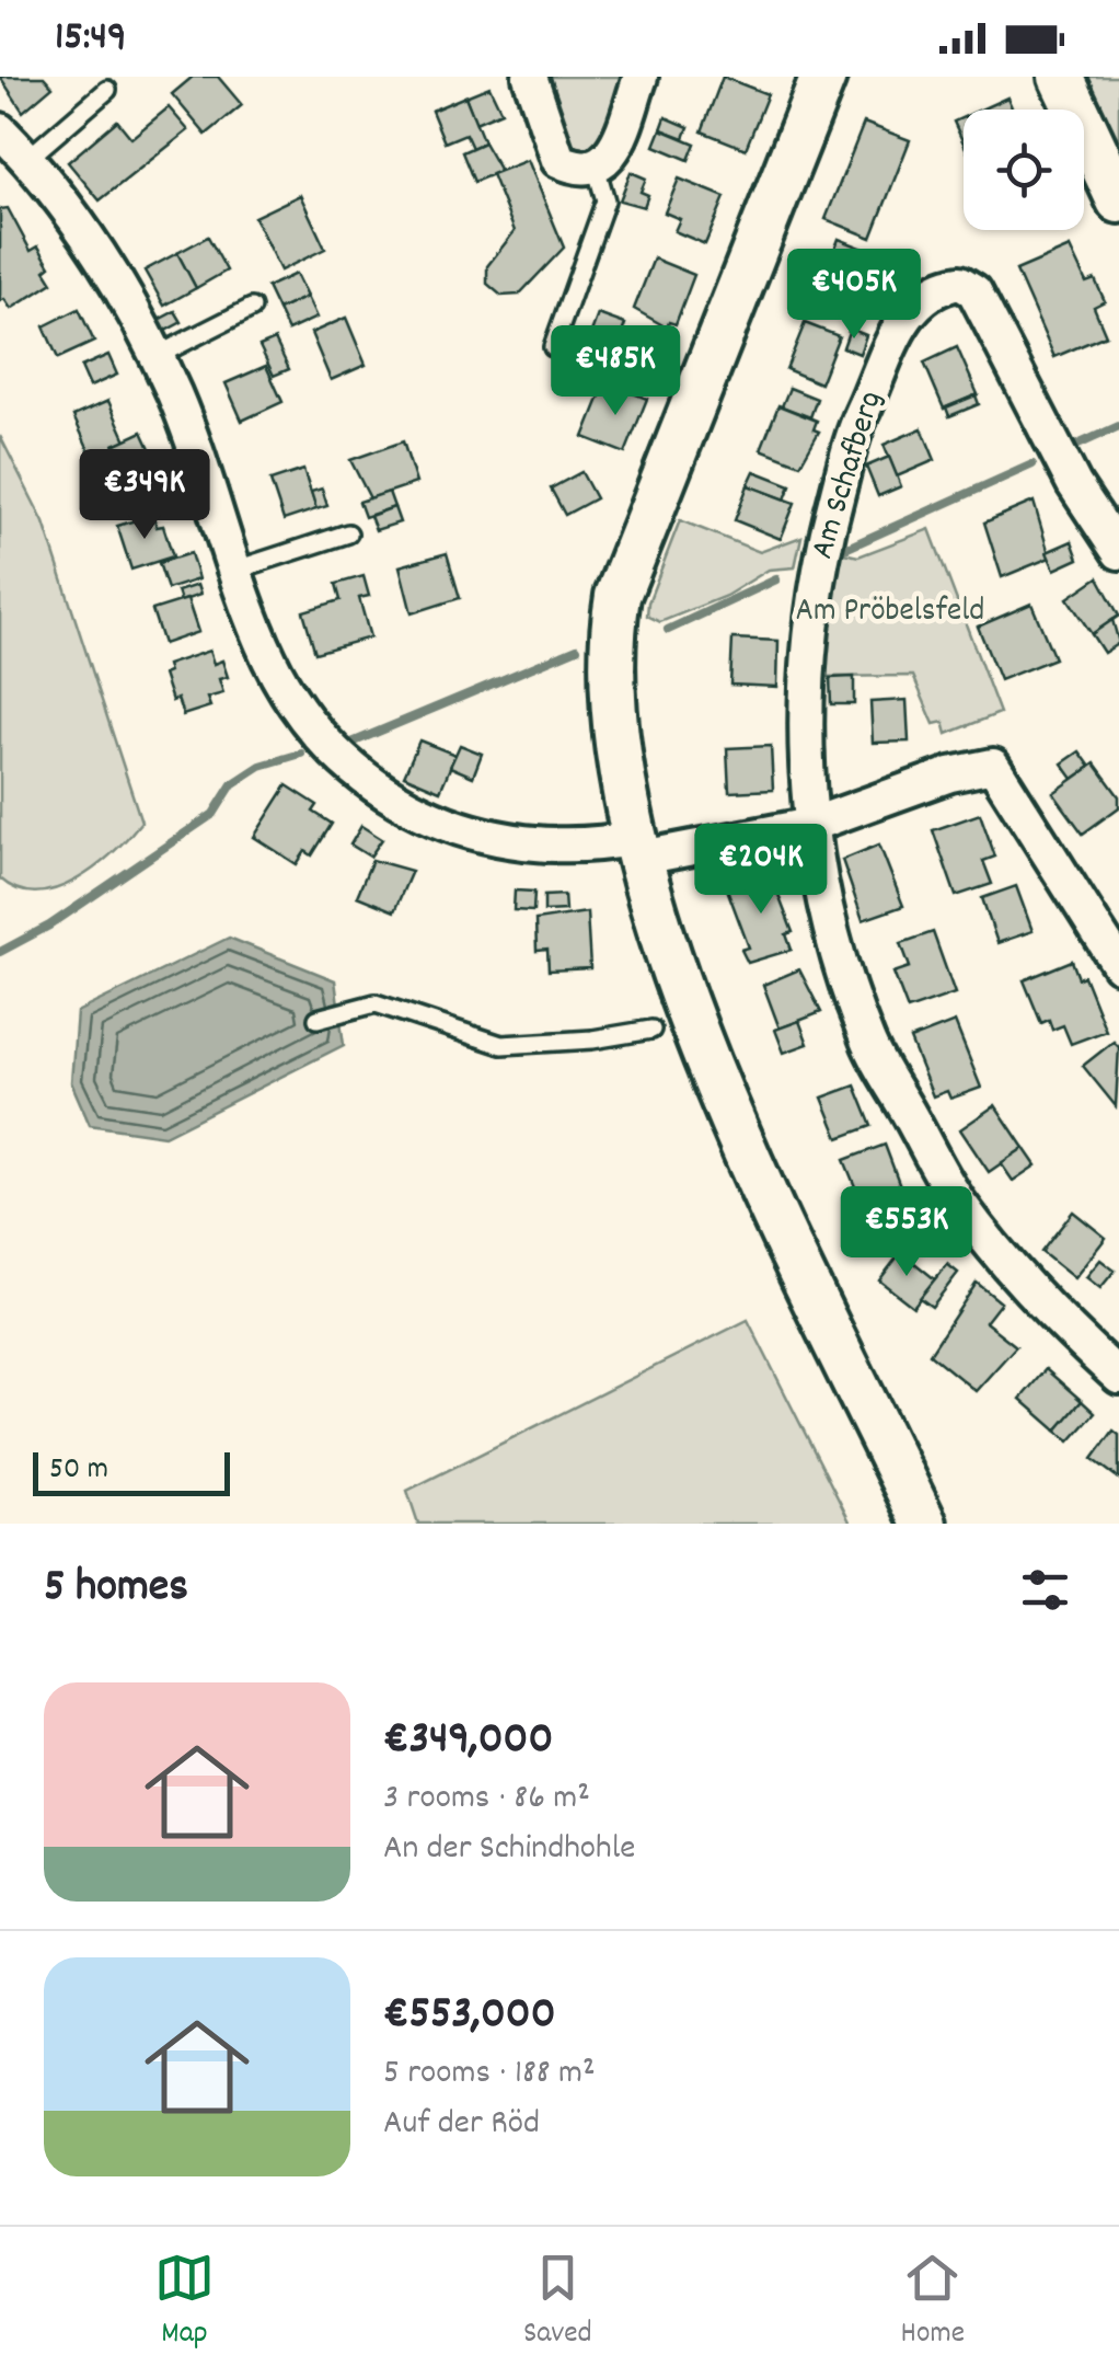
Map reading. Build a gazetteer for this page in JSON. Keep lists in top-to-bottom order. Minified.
{"streets":{"street":["Am Schafberg"]},"parks":["Am Pröbelsfeld"],"scale_bar":"50 m","page":{"status":"15:49","price":["€405K","€485K","€349K","€204K","€553K"],"scale":"50 m","heading":"5 homes","list":[{"name":"€349,000","note":"3 rooms · 86 m² · An der Schindhohle"},{"name":"€553,000","note":"5 rooms · 188 m² · Auf der Röd"}],"tabs":["Map","Saved","Home"]}}
